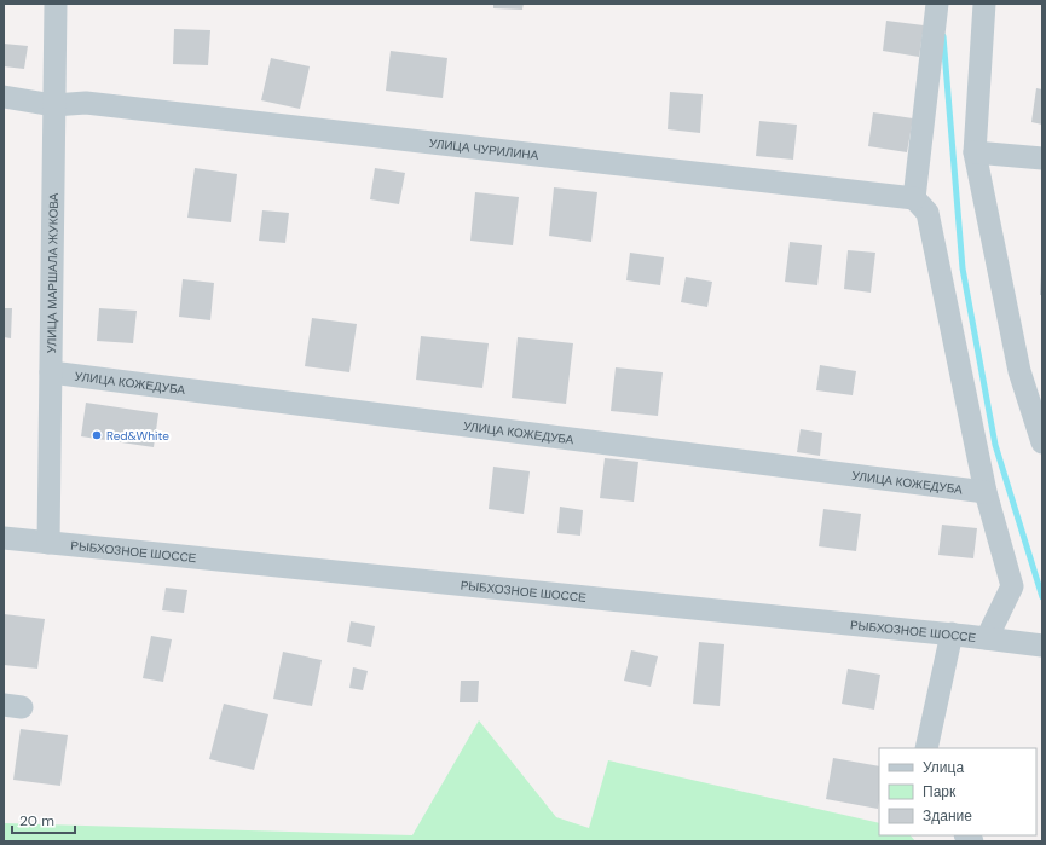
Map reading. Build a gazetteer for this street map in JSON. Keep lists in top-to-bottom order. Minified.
{"streets":{"street":["УЛИЦА ЧУРИЛИНА","УЛИЦА МАРШАЛА ЖУКОВА","УЛИЦА КОЖЕДУБА","РЫБХОЗНОЕ ШОССЕ"]},"crossings":[["УЛИЦА ЧУРИЛИНА","УЛИЦА МАРШАЛА ЖУКОВА"],["УЛИЦА МАРШАЛА ЖУКОВА","УЛИЦА КОЖЕДУБА"],["УЛИЦА МАРШАЛА ЖУКОВА","РЫБХОЗНОЕ ШОССЕ"]],"places":["Red&White"],"legend":["Улица","Парк","Здание"],"scale_bar":"20 m"}
